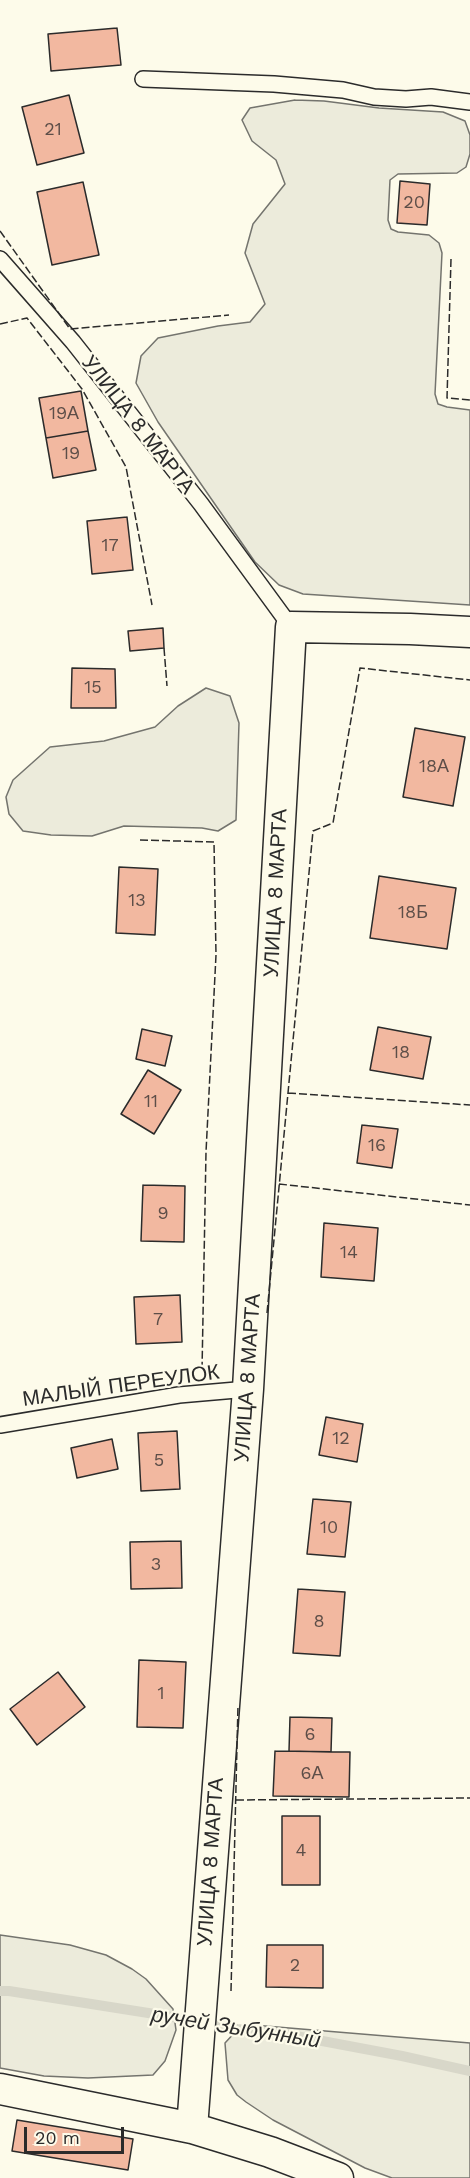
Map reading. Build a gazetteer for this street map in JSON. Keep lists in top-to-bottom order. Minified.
{"streets":{"street":["УЛИЦА 8 МАРТА"],"lane":["МАЛЫЙ ПЕРЕУЛОК"]},"crossings":[["УЛИЦА 8 МАРТА","МАЛЫЙ ПЕРЕУЛОК"]],"water":["ручей Зыбунный"],"house_numbers":["21","20","19А","19","17","15","18А","13","18Б","18","11","16","9","14","7","12","5","10","3","8","1","6","6А","4","2"],"scale_bar":"20 m"}
